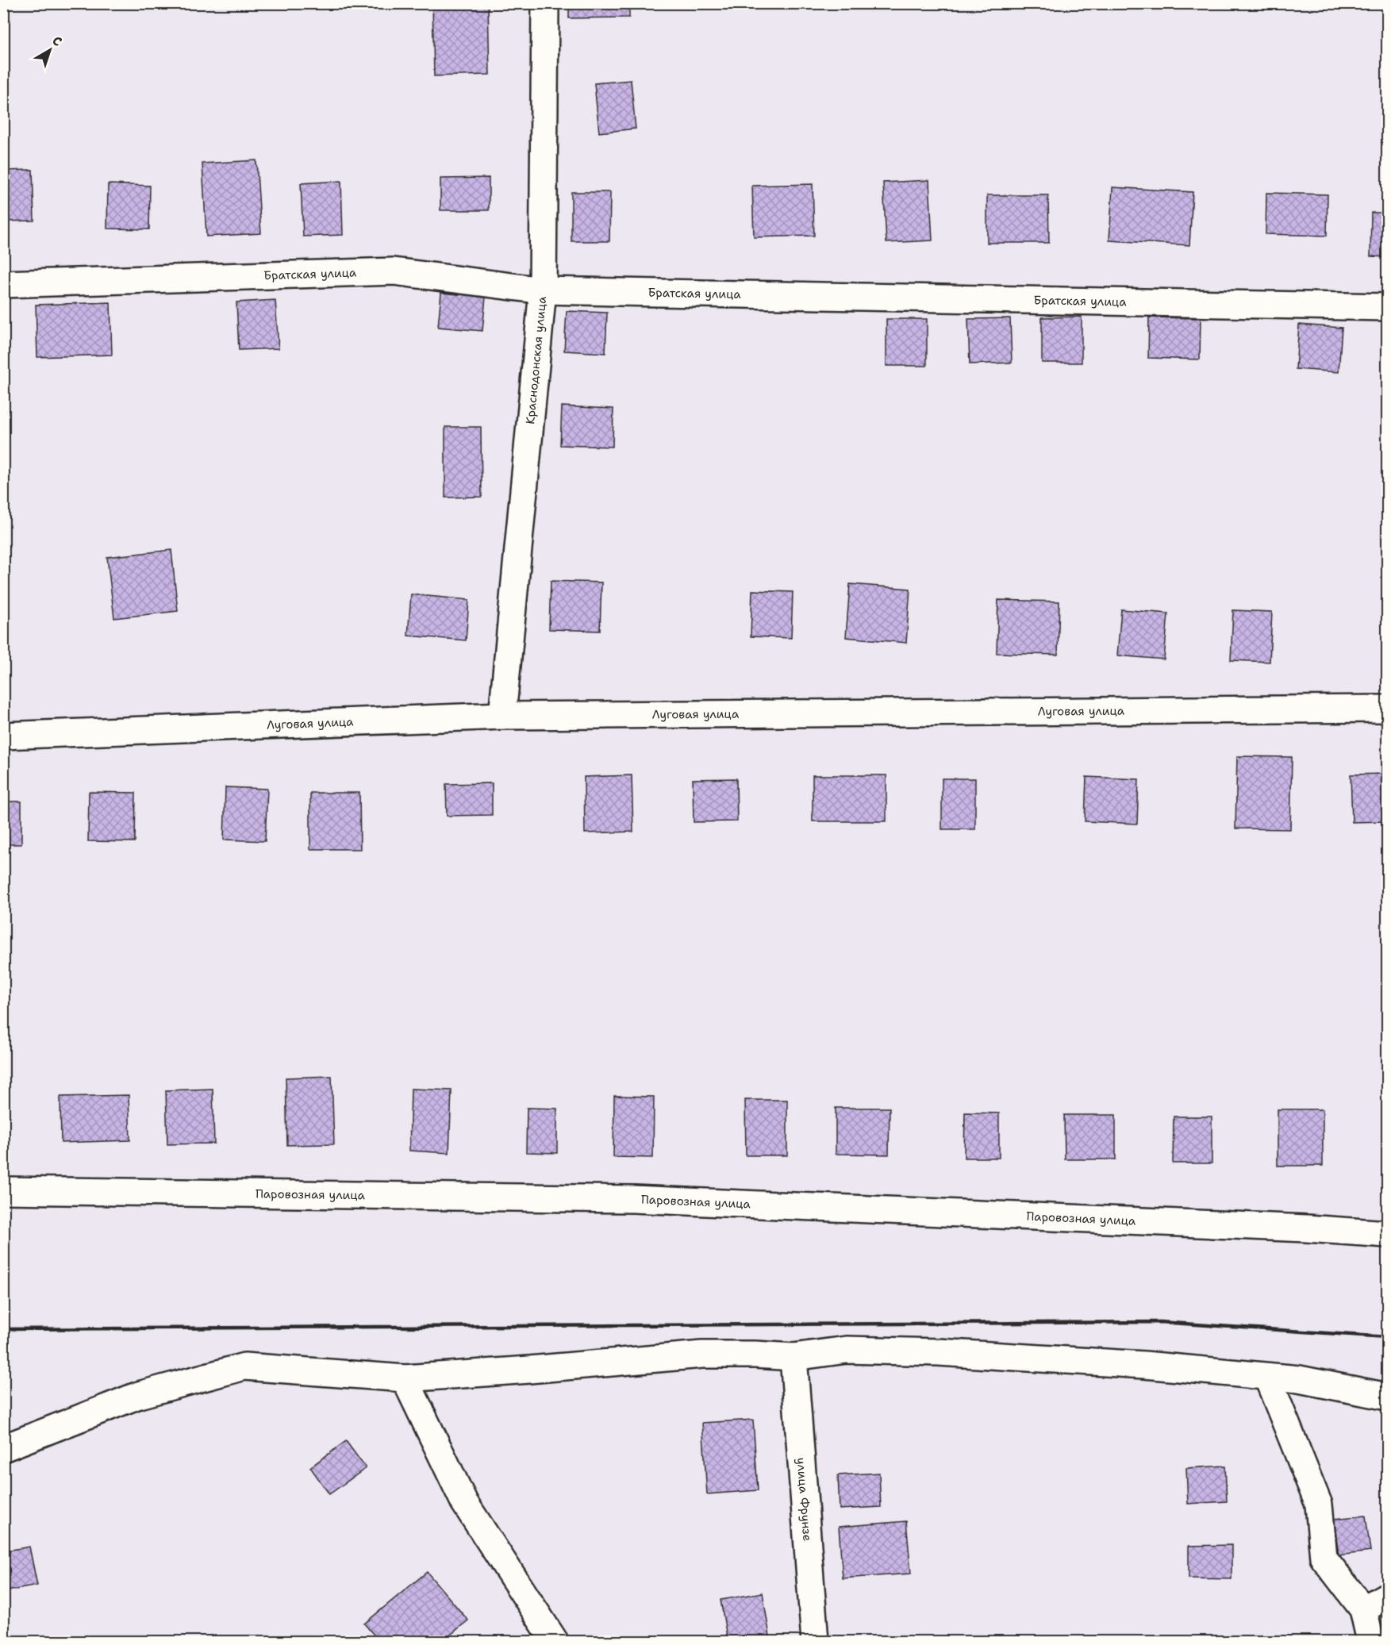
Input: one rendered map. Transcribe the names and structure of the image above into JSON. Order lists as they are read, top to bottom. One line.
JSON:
{"streets":{"street":["Братская улица","Краснодонская улица","Луговая улица","Паровозная улица","улица Фрунзе"]},"crossings":[["Братская улица","Краснодонская улица"],["Краснодонская улица","Луговая улица"]],"north":"top right"}
